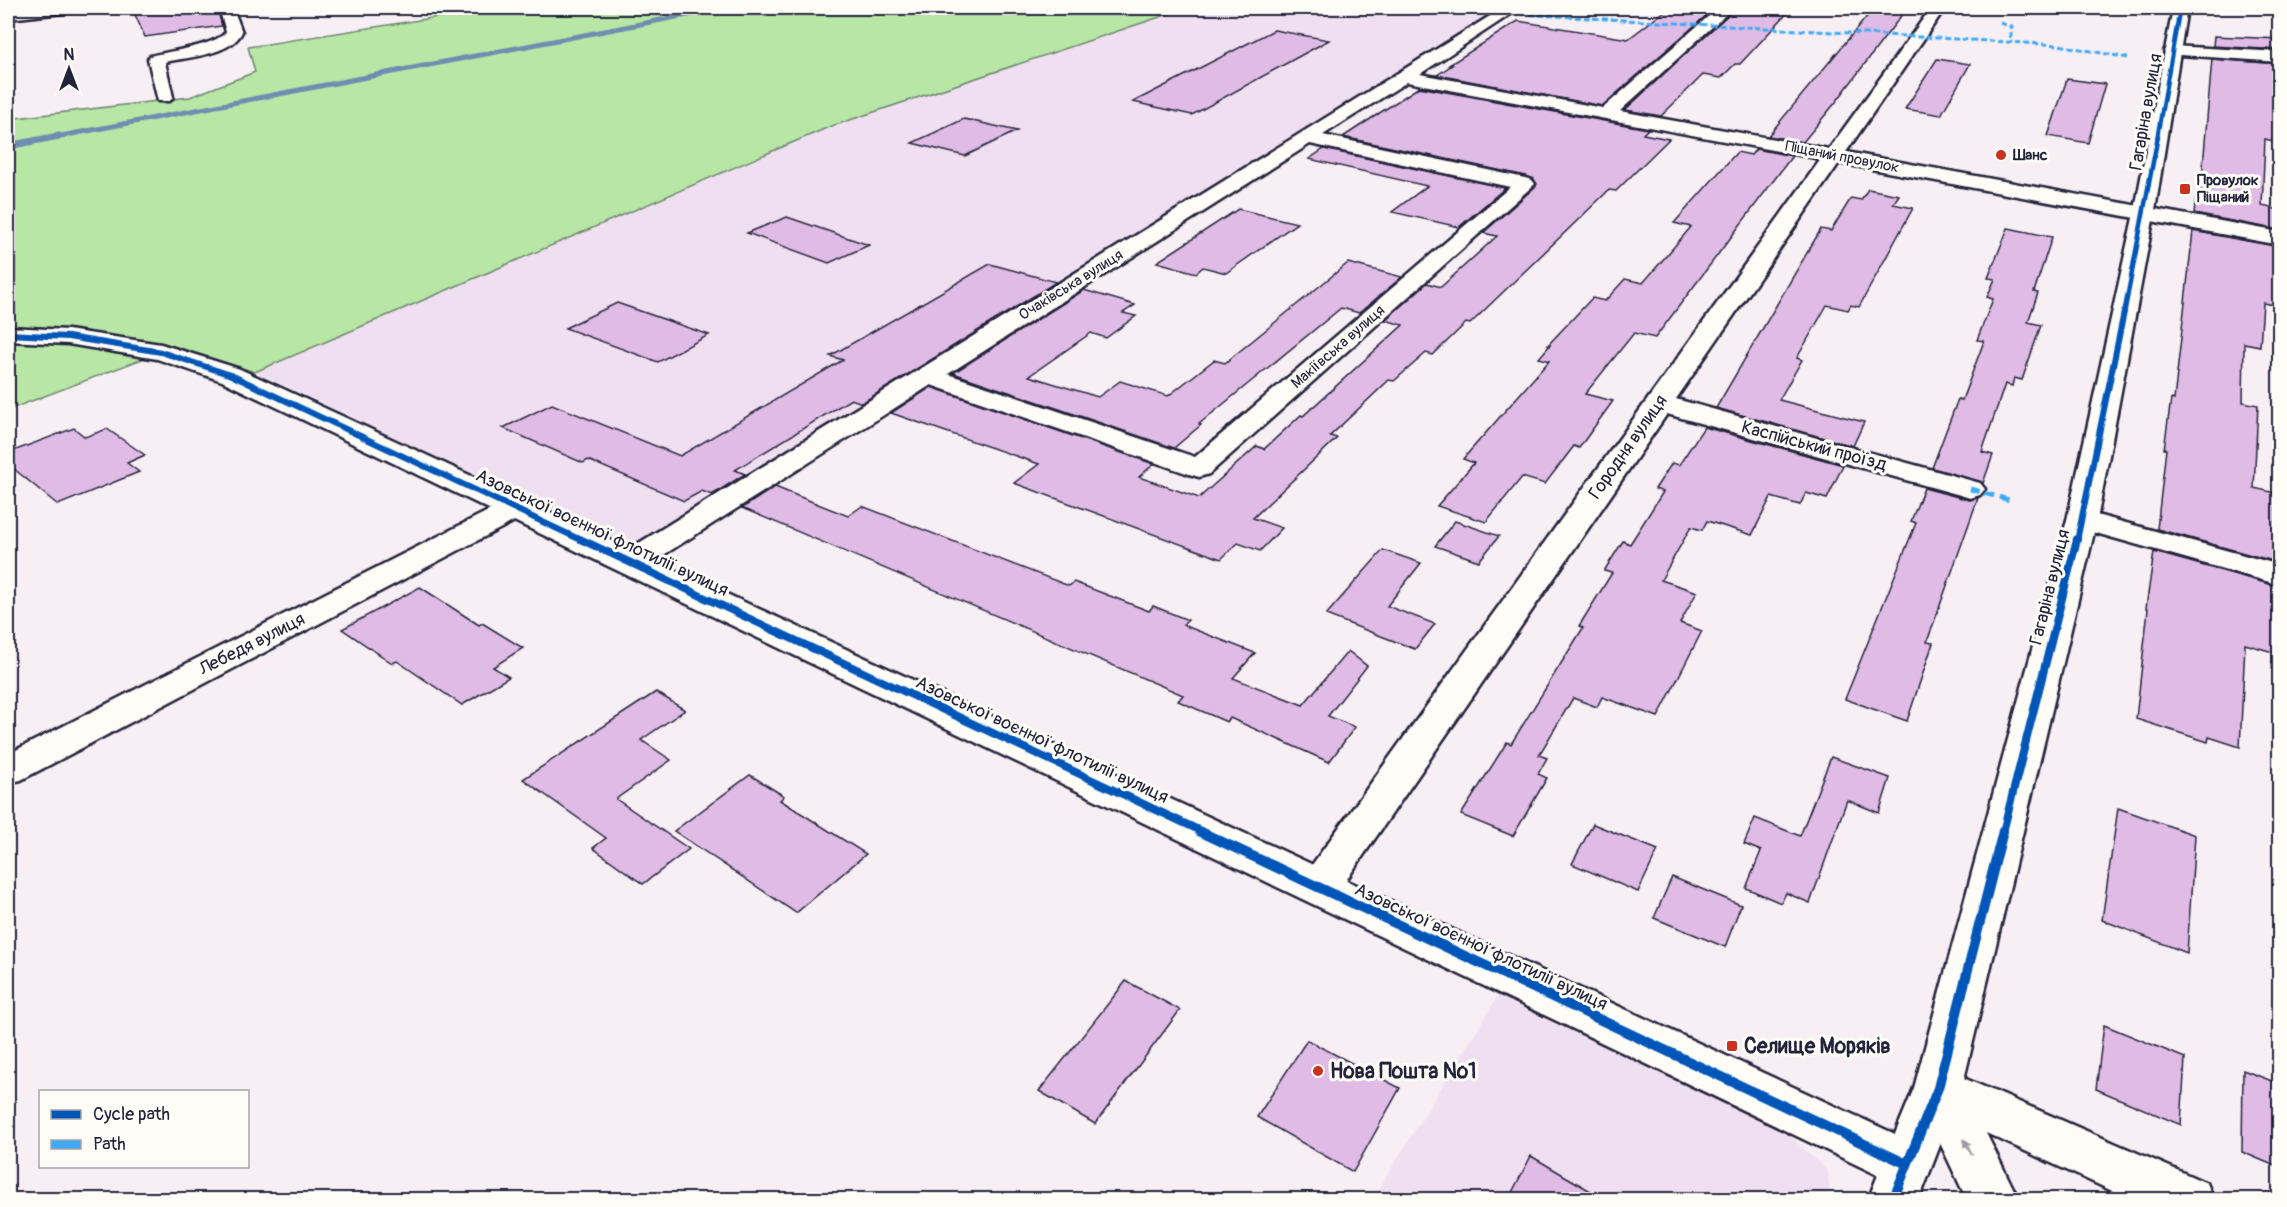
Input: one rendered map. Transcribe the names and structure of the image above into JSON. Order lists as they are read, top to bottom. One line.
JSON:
{"streets":{"street":["Гагаріна вулиця","Піщаний провулок","Очаківська вулиця","Макіївська вулиця","Каспійський проїзд","Городня вулиця","Азовської воєнної флотилії вулиця","Лебедя вулиця"]},"crossings":[["Гагаріна вулиця","Піщаний провулок"],["Гагаріна вулиця","Азовської воєнної флотилії вулиця"],["Піщаний провулок","Очаківська вулиця"],["Піщаний провулок","Городня вулиця"],["Очаківська вулиця","Макіївська вулиця"],["Очаківська вулиця","Азовської воєнної флотилії вулиця"],["Каспійський проїзд","Городня вулиця"],["Городня вулиця","Азовської воєнної флотилії вулиця"],["Азовської воєнної флотилії вулиця","Лебедя вулиця"]],"places":{"other":["Шанс","Нова Пошта №1"],"transit":["Провулок Піщаний","Селище Моряків"]},"legend":["Cycle path","Path"],"north":"top"}
